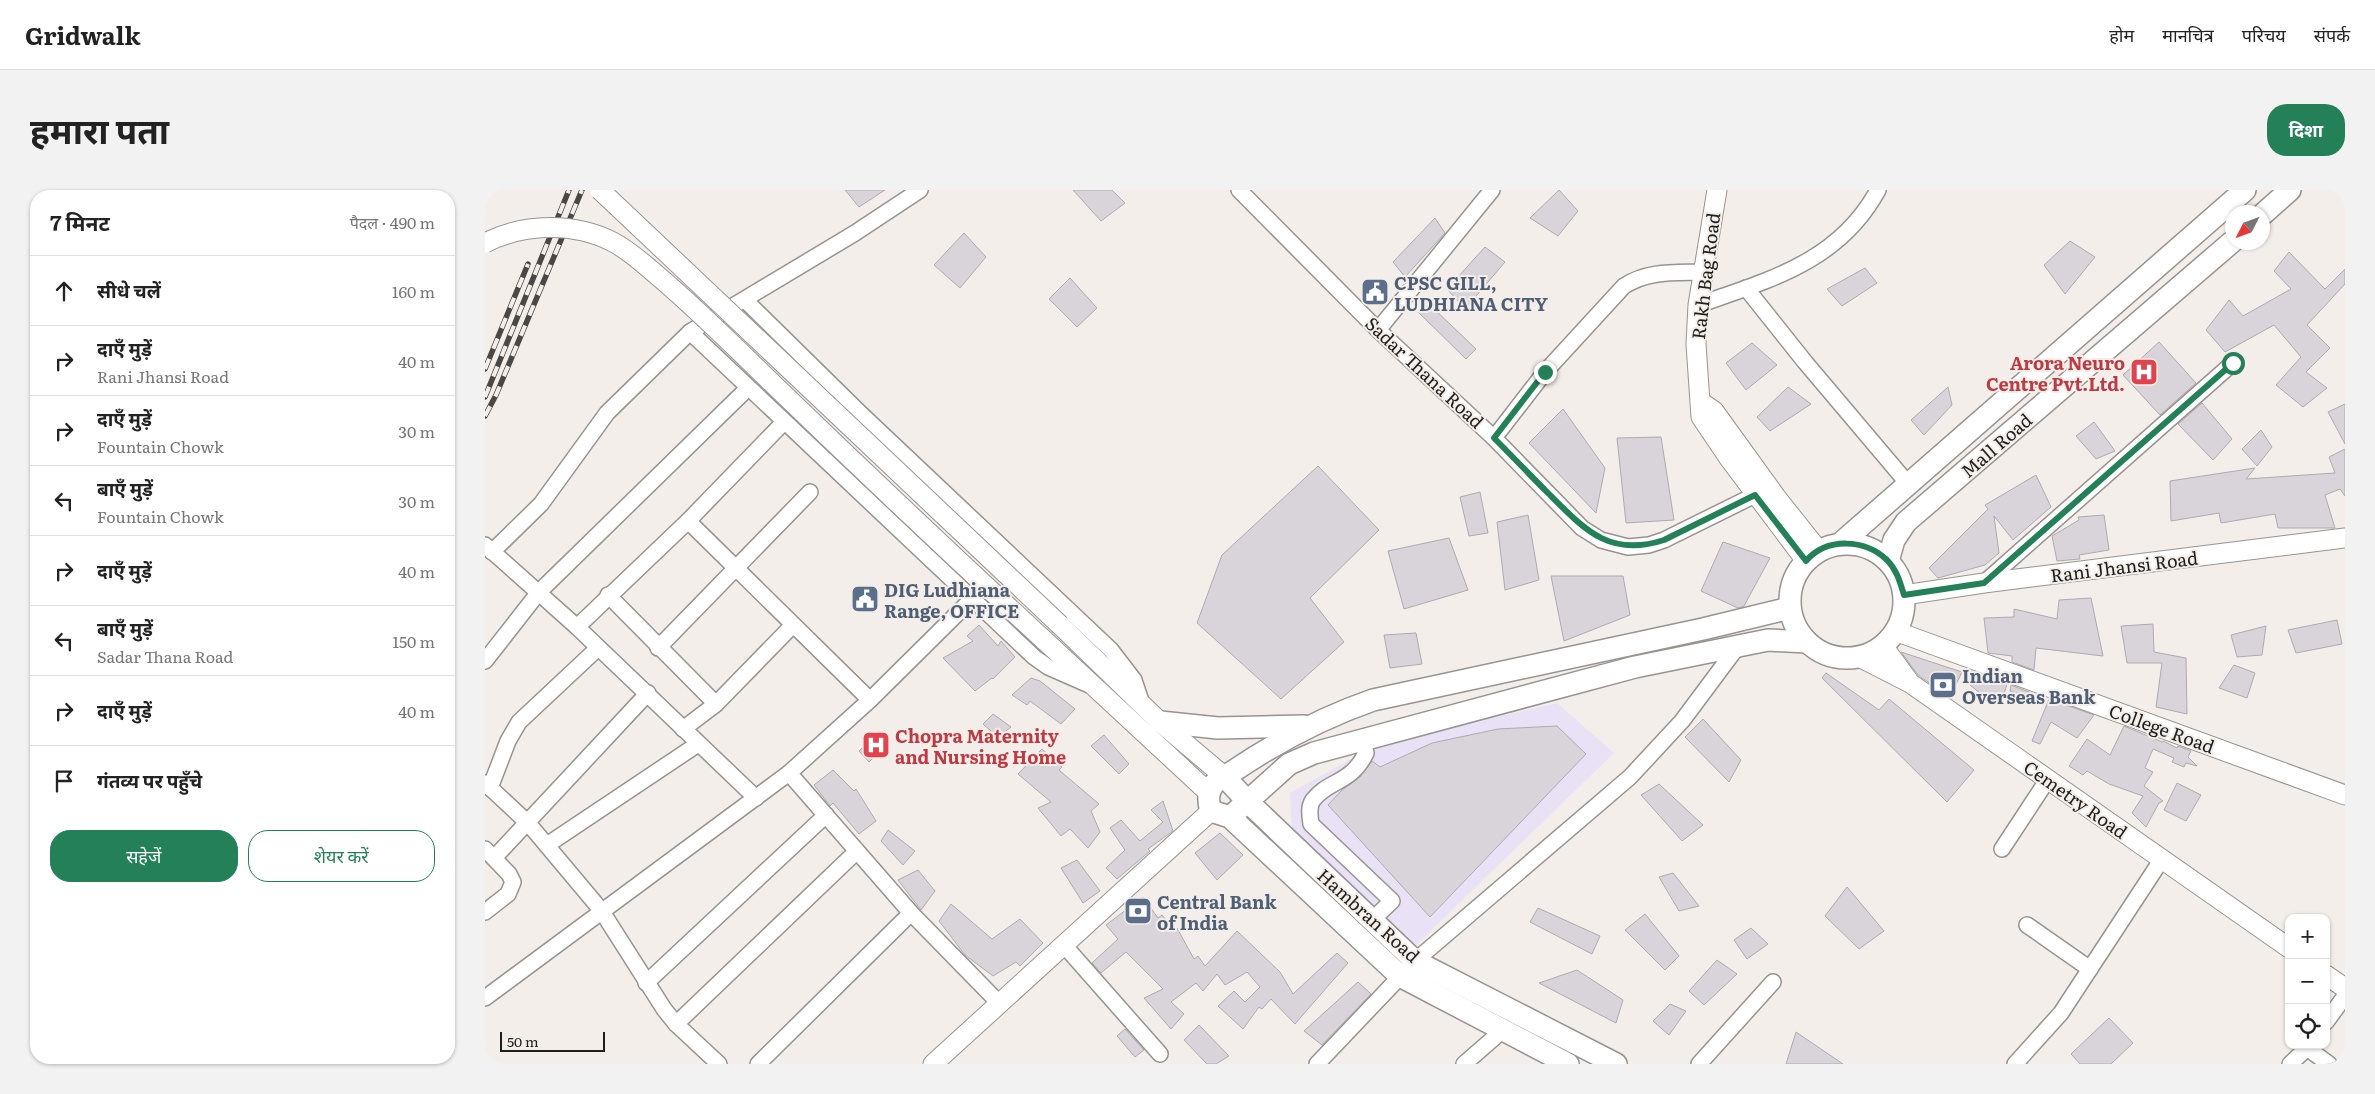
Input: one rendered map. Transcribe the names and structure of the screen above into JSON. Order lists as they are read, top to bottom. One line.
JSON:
{"streets":{"main road":["Mall Road","Hambran Road"],"street":["Rakh Bag Road","Sadar Thana Road","Rani Jhansi Road","College Road","Cemetry Road"]},"crossings":[["Rakh Bag Road","Sadar Thana Road"],["Rakh Bag Road","Mall Road"],["Rakh Bag Road","Rani Jhansi Road"],["Rakh Bag Road","College Road"],["Rakh Bag Road","Cemetry Road"],["Mall Road","Rani Jhansi Road"],["Mall Road","College Road"],["Mall Road","Cemetry Road"],["Rani Jhansi Road","College Road"],["Rani Jhansi Road","Cemetry Road"],["College Road","Cemetry Road"]],"places":{"public building":["CPSC GILL, LUDHIANA CITY","DIG Ludhiana Range, OFFICE"],"hospital":["Arora Neuro Centre Pvt.Ltd.","Chopra Maternity and Nursing Home"],"bank":["Indian Overseas Bank","Central Bank of India"]},"scale_bar":"50 m","north":"bottom left","page":{"header":"Gridwalk","nav":["होम","मानचित्र","परिचय","संपर्क"],"title":"हमारा पता","buttons":["दिशा",["सहेजें","शेयर करें"]],"heading":["7 मिनट","पैदल · 490 m"],"list":[["सीधे चलें","160 m"],["दाएँ मुड़ें","Rani Jhansi Road","40 m"],["दाएँ मुड़ें","Fountain Chowk","30 m"],["बाएँ मुड़ें","Fountain Chowk","30 m"],["दाएँ मुड़ें","40 m"],["बाएँ मुड़ें","Sadar Thana Road","150 m"],["दाएँ मुड़ें","40 m"],"गंतव्य पर पहुँचे"],"map_buttons":["+","−"],"scale":"50 m"}}
